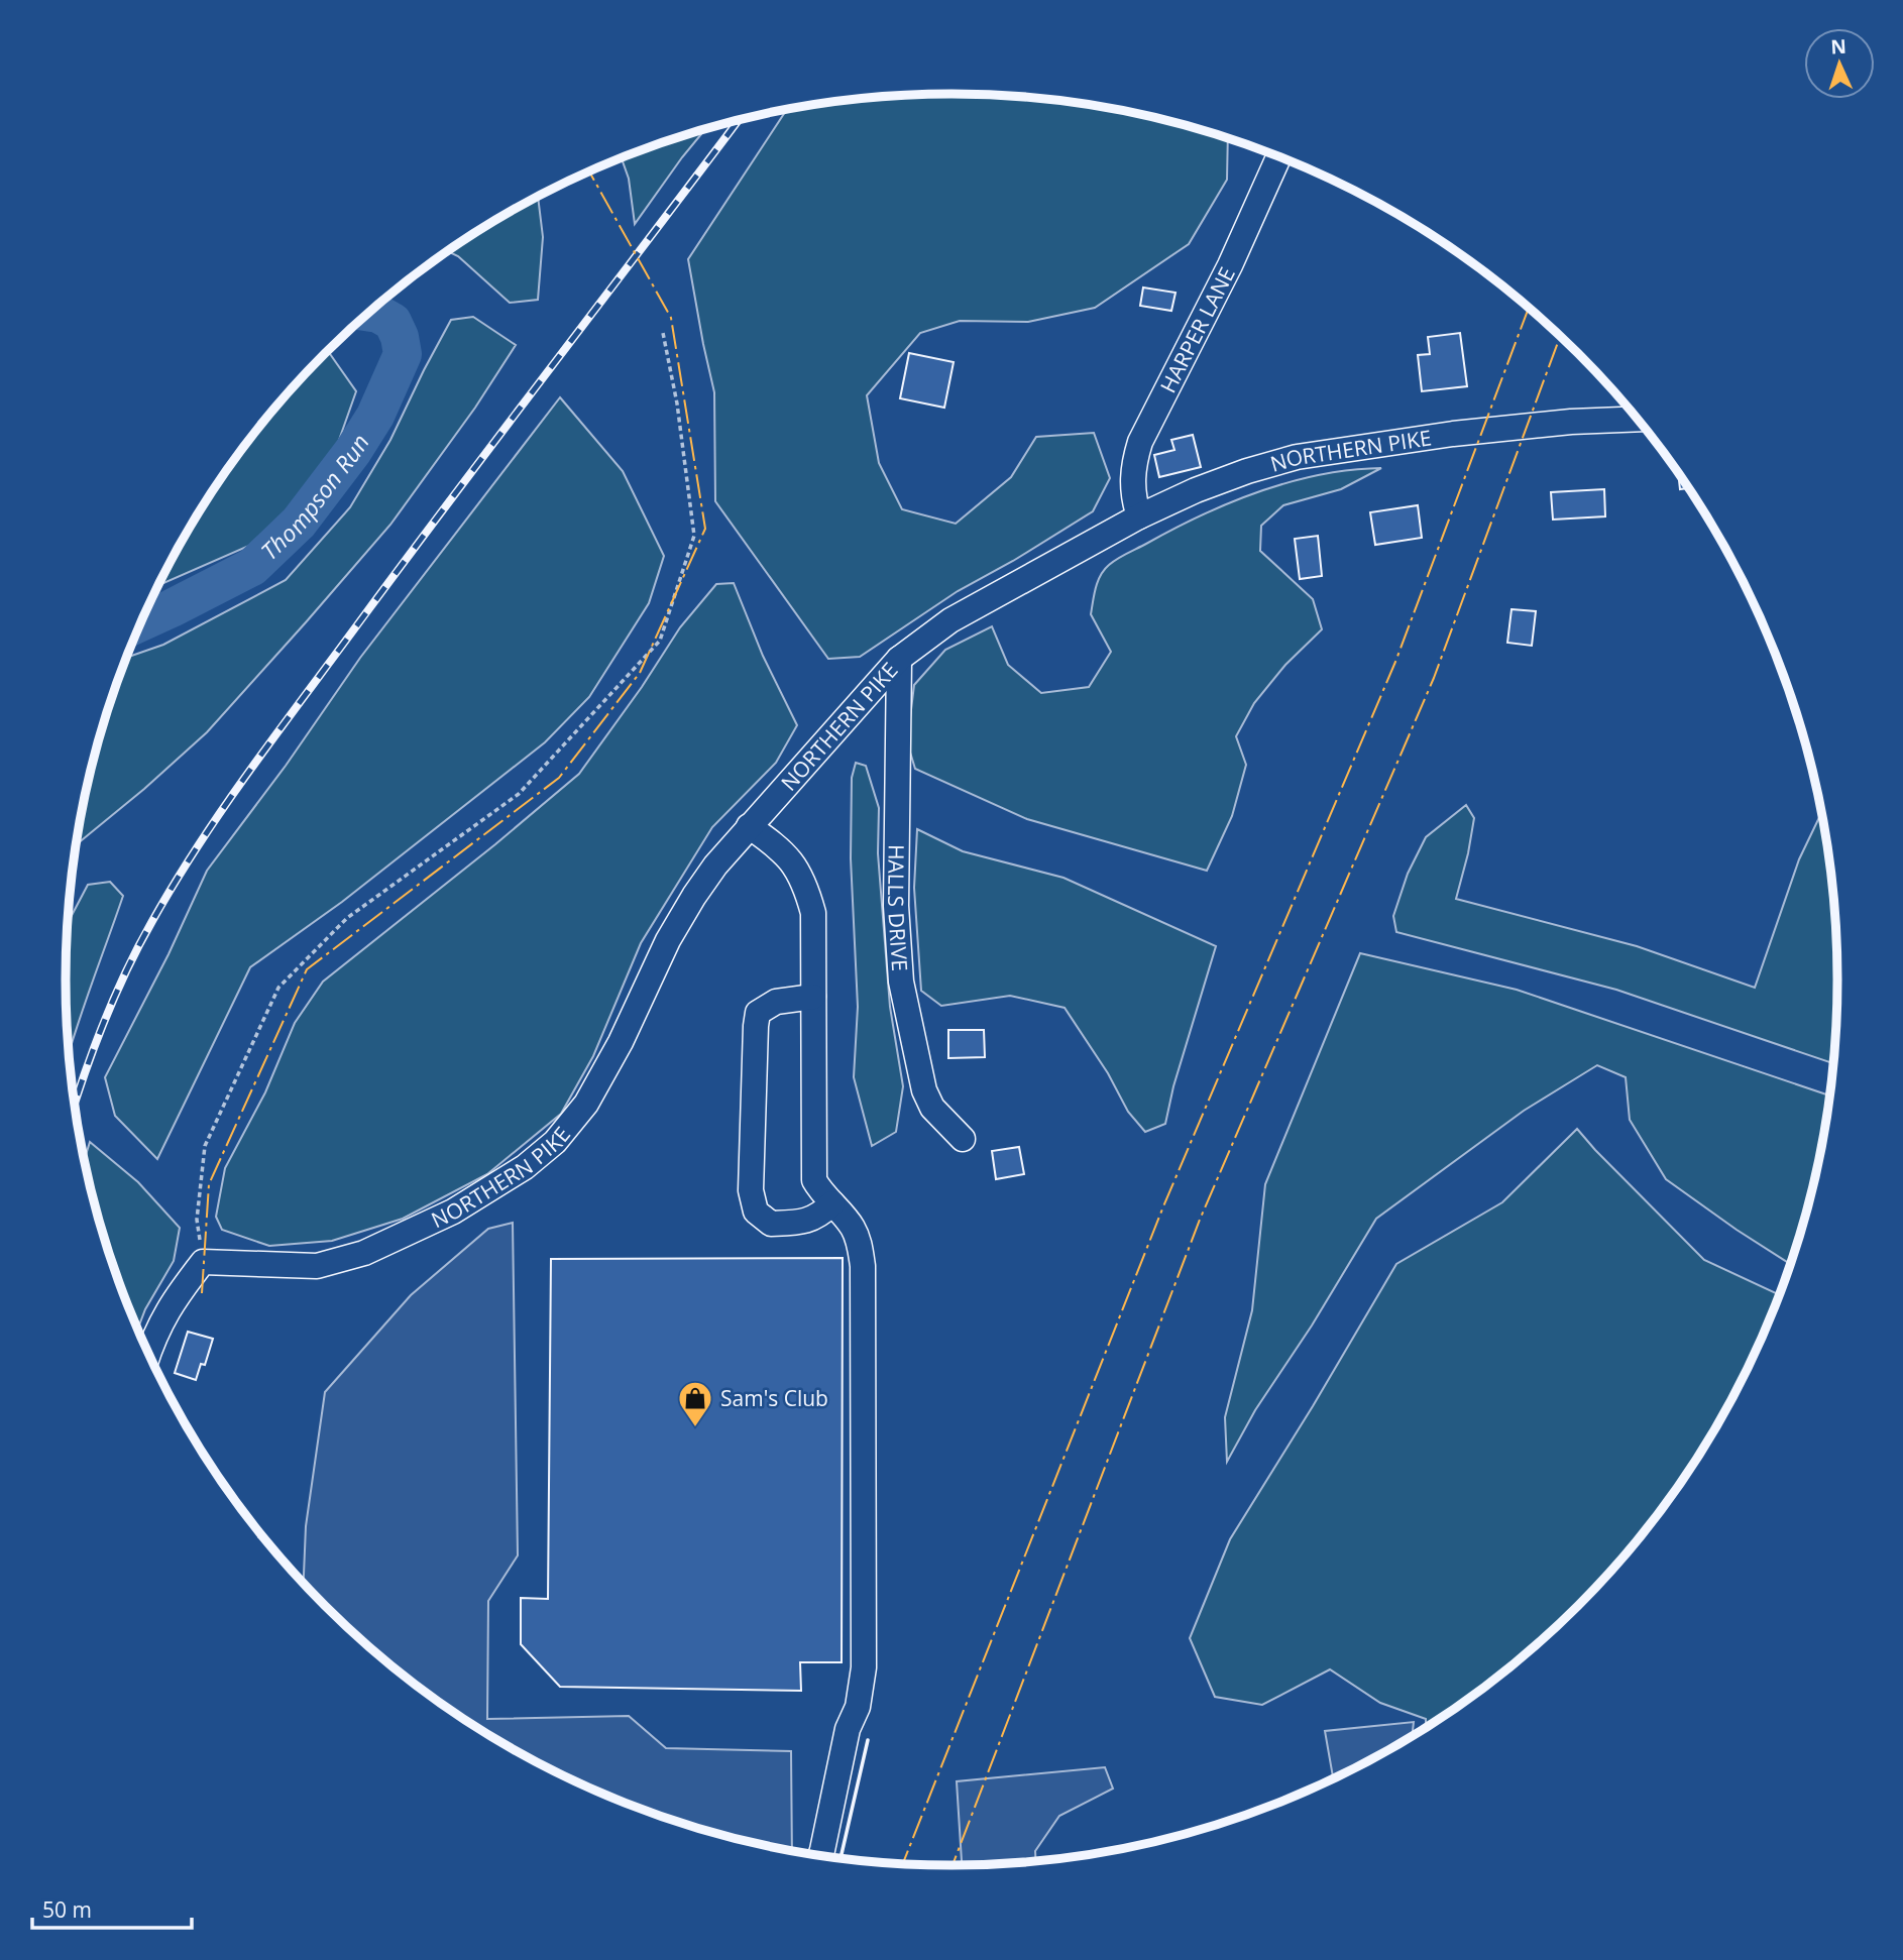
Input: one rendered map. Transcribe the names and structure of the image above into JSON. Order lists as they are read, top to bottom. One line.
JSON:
{"streets":{"street":["HARPER LANE","NORTHERN PIKE","HALLS DRIVE"]},"crossings":[["HARPER LANE","NORTHERN PIKE"],["NORTHERN PIKE","HALLS DRIVE"]],"water":["Thompson Run"],"places":{"shop":["Sam's Club"]},"scale_bar":"50 m","north":"top"}
